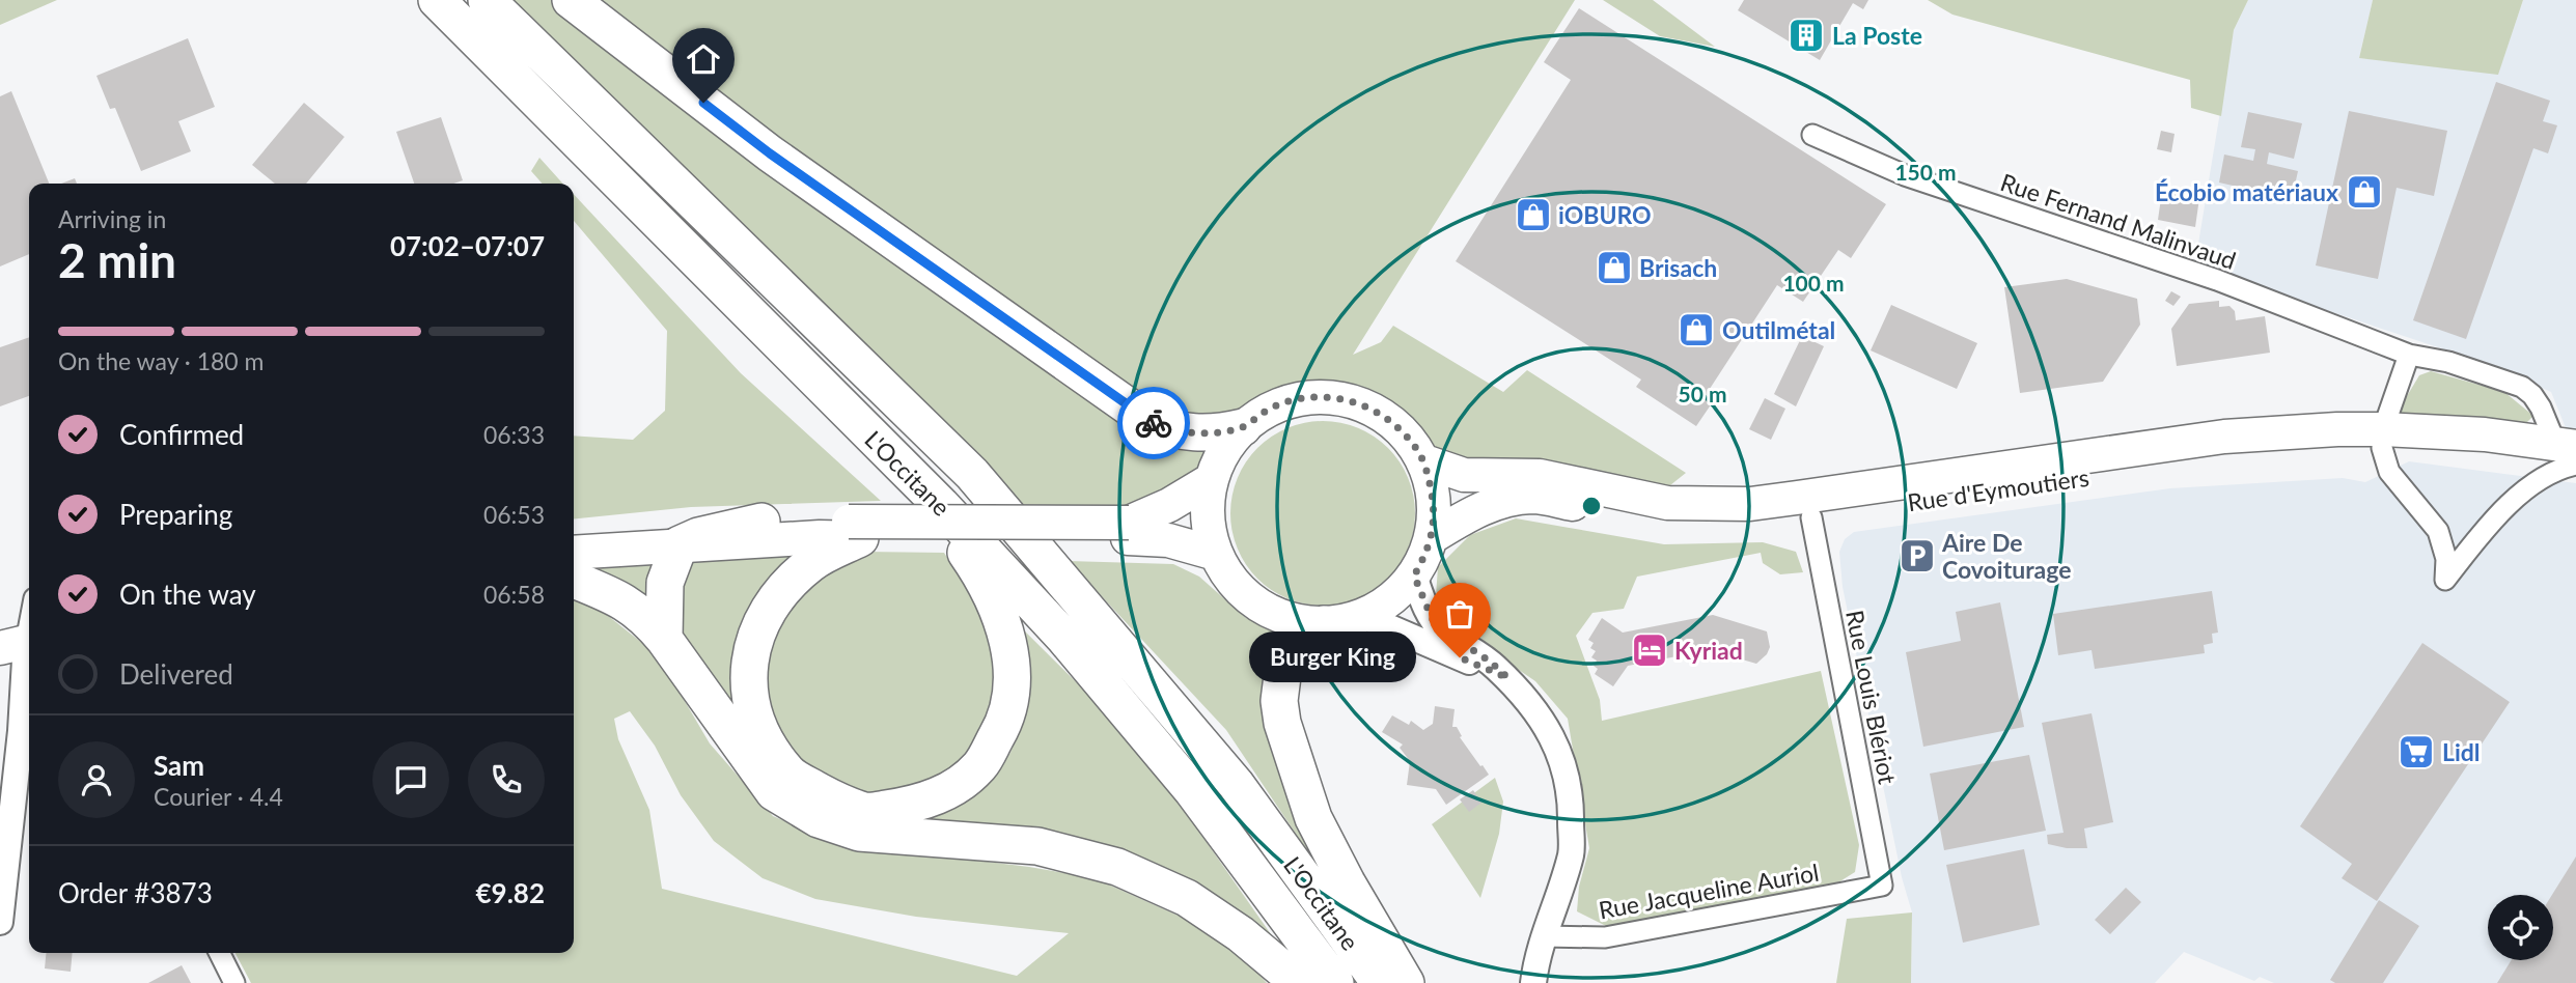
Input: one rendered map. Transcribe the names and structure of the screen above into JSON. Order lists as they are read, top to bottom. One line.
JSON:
{"streets":{"highway":["L'Occitane"],"main road":["Rue d'Eymoutiers"],"street":["Rue Fernand Malinvaud","Rue Louis Blériot","Rue Jacqueline Auriol"]},"crossings":[["Rue Fernand Malinvaud","Rue d'Eymoutiers"],["Rue d'Eymoutiers","Rue Louis Blériot"],["Rue Louis Blériot","Rue Jacqueline Auriol"]],"places":{"building":["La Poste"],"shop":["Écobio matériaux","iOBURO","Brisach","Outilmétal"],"parking":["Aire De Covoiturage"],"hotel":["Kyriad"],"other":["Burger King"],"supermarket":["Lidl"]},"page":{"heading":["2 min","Arriving in","07:02–07:07"],"panel":["Sam","Courier · 4.4","Order #3873","€9.82"],"bar":"On the way · 180 m","list":[["Confirmed","06:33"],["Preparing","06:53"],["On the way","06:58"],"Delivered"],"bubble":"Burger King"},"rings":["150 m","100 m","50 m"]}
